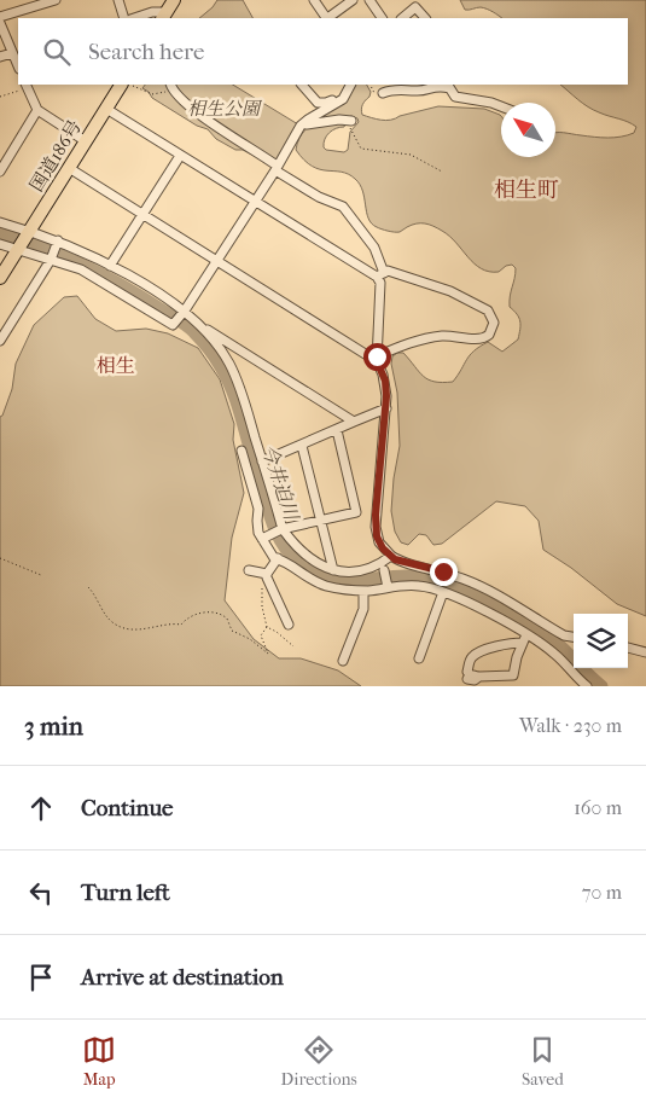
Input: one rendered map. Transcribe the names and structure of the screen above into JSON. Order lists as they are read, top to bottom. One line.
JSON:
{"streets":{"highway":["国道186号"]},"districts":["相生町","相生"],"water":["今井迫川"],"parks":["相生公園"],"north":"top left","page":{"search":"Search here","heading":["3 min","Walk · 230 m"],"list":[["Continue","160 m"],["Turn left","70 m"],"Arrive at destination"],"nav":["Map","Directions","Saved"]}}
